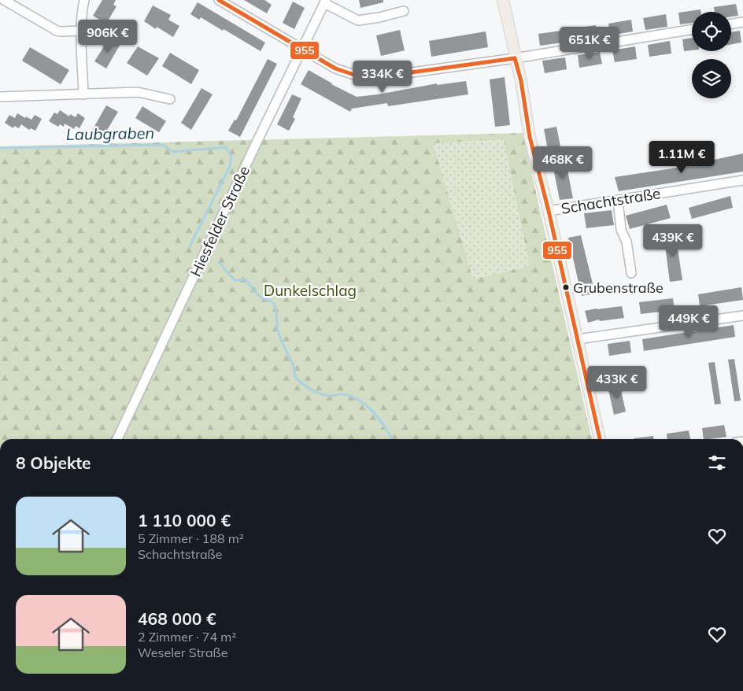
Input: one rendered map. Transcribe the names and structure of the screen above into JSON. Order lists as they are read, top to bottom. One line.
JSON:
{"streets":{"street":["Schachtstraße","Hiesfelder Straße"]},"water":["Laubgraben"],"parks":["Dunkelschlag"],"places":["Grubenstraße"],"lines":["transit line 955"],"page":{"price":["906K €","651K €","334K €","1.11M €","468K €","439K €","449K €","433K €"],"heading":"8 Objekte","list":[{"name":"1 110 000 €","note":"5 Zimmer · 188 m² · Schachtstraße"},{"name":"468 000 €","note":"2 Zimmer · 74 m² · Weseler Straße"}]}}
